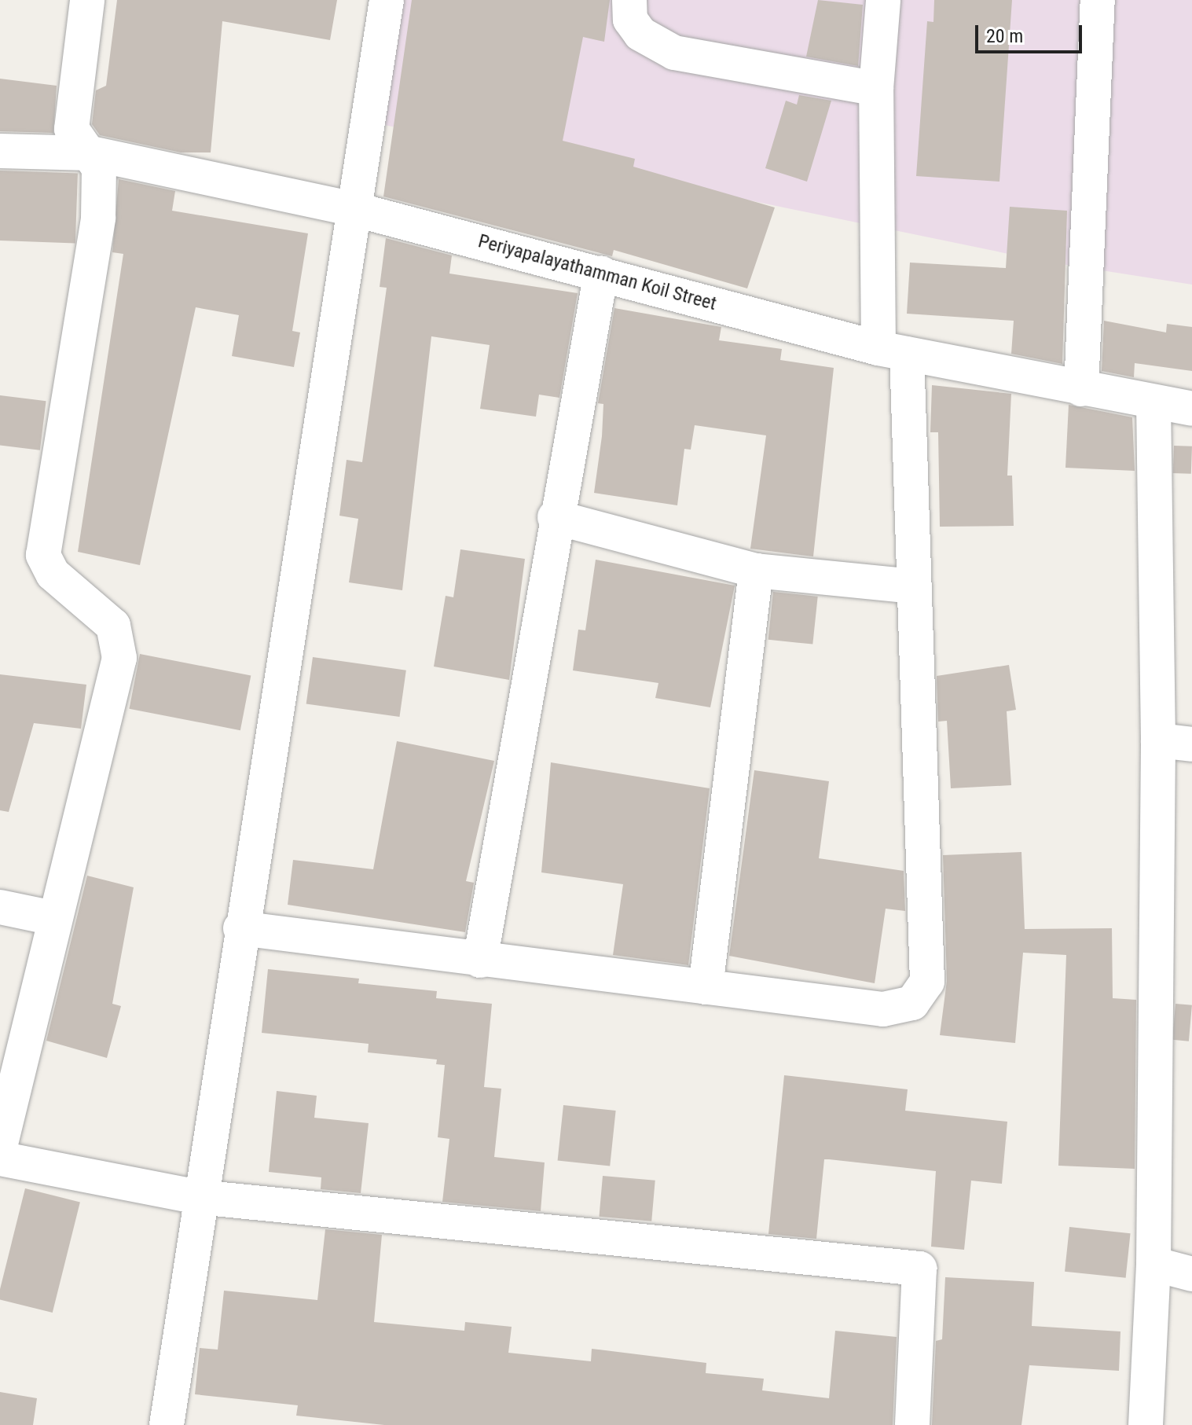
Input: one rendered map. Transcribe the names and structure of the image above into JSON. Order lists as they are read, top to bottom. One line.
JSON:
{"streets":{"street":["Periyapalayathamman Koil Street"]},"scale_bar":"20 m"}
